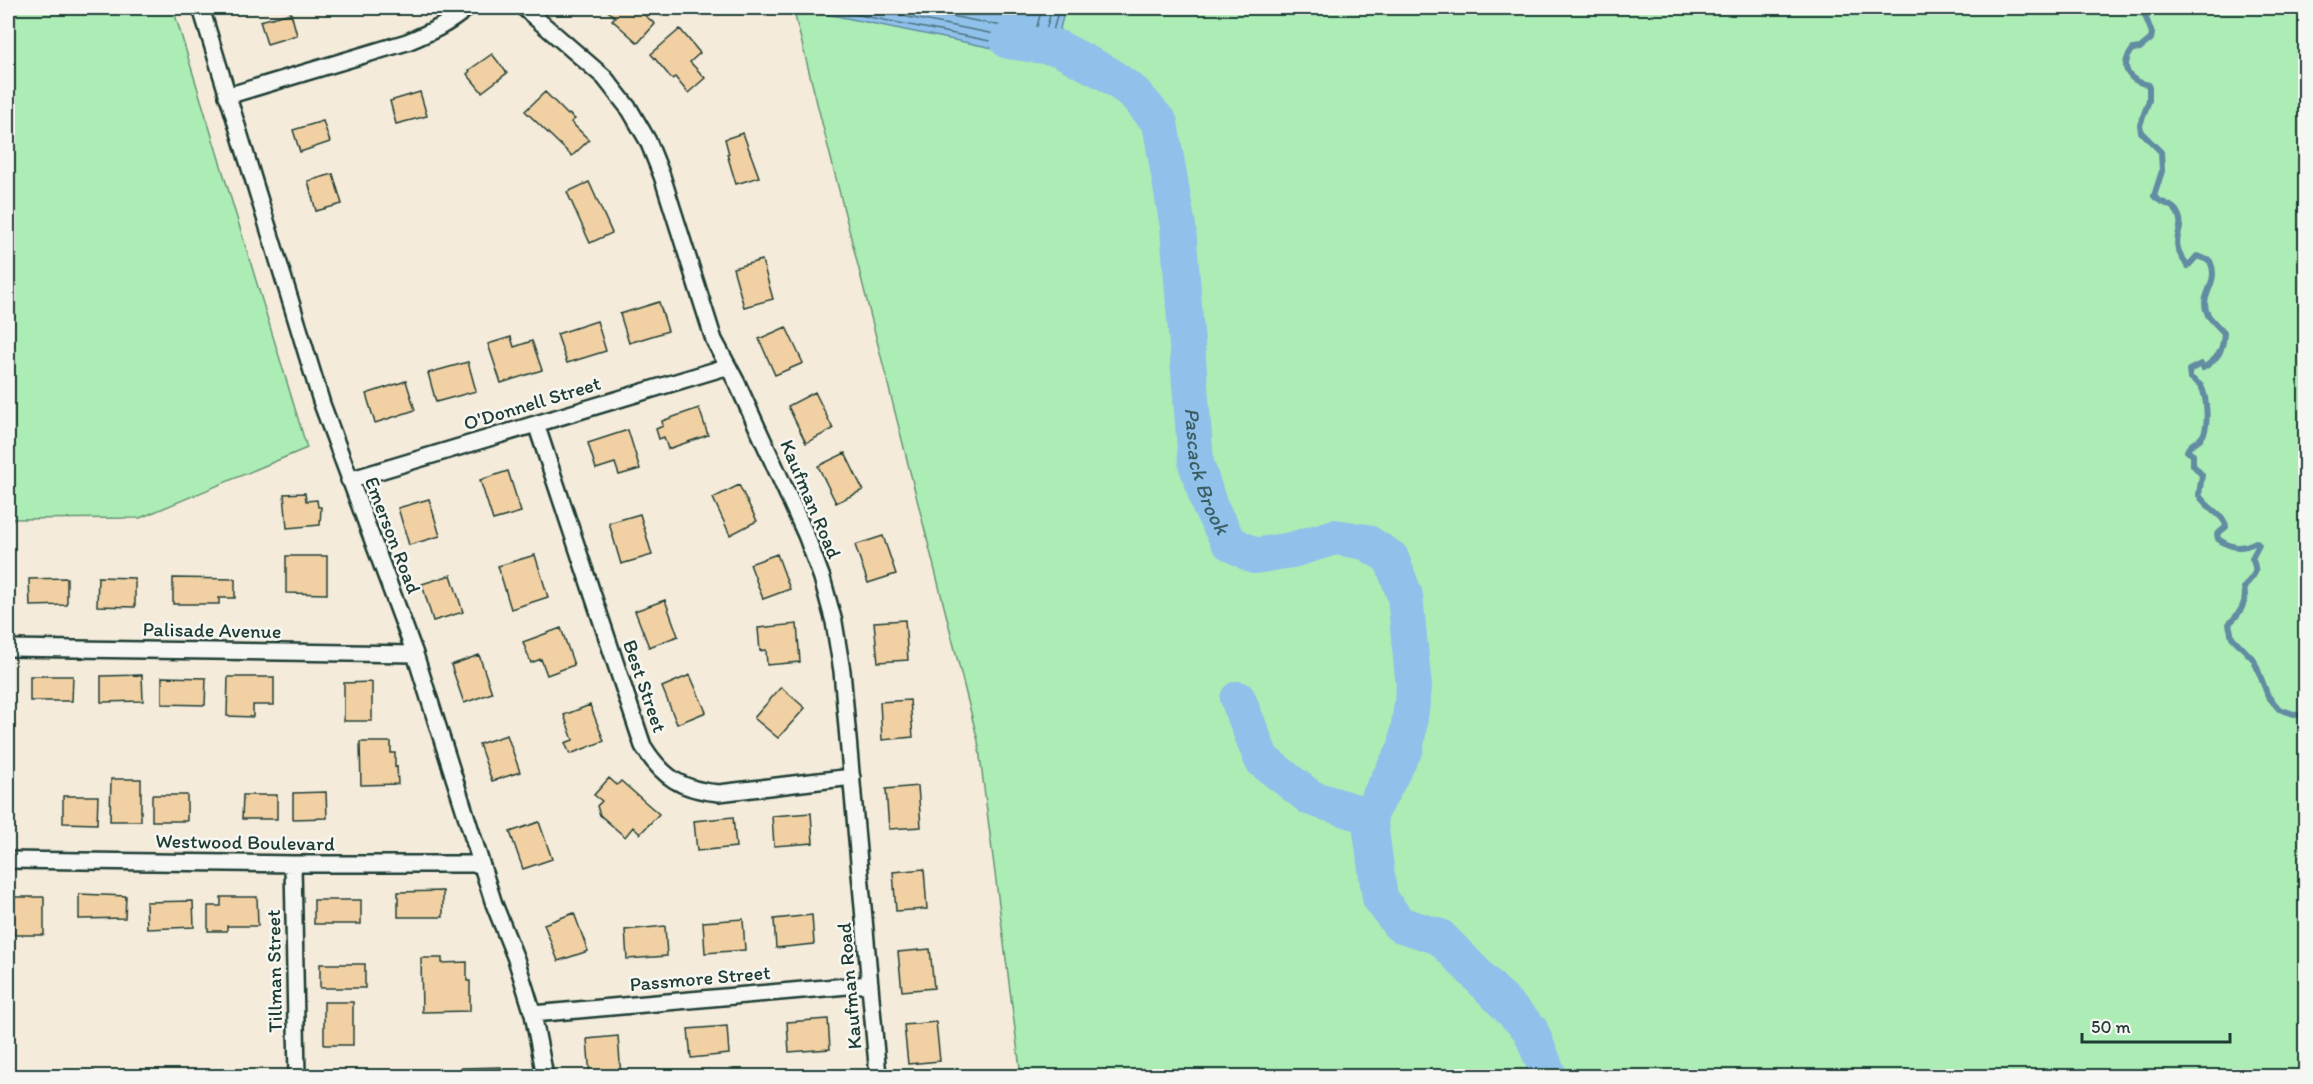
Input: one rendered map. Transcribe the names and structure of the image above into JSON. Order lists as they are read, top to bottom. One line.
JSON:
{"streets":{"street":["O'Donnell Street","Kaufman Road","Emerson Road","Palisade Avenue","Best Street","Westwood Boulevard","Tillman Street","Passmore Street"]},"crossings":[["O'Donnell Street","Kaufman Road"],["O'Donnell Street","Emerson Road"],["O'Donnell Street","Best Street"],["Kaufman Road","Best Street"],["Kaufman Road","Passmore Street"],["Emerson Road","Palisade Avenue"],["Emerson Road","Westwood Boulevard"],["Emerson Road","Passmore Street"],["Westwood Boulevard","Tillman Street"]],"water":["Pascack Brook"],"scale_bar":"50 m"}
